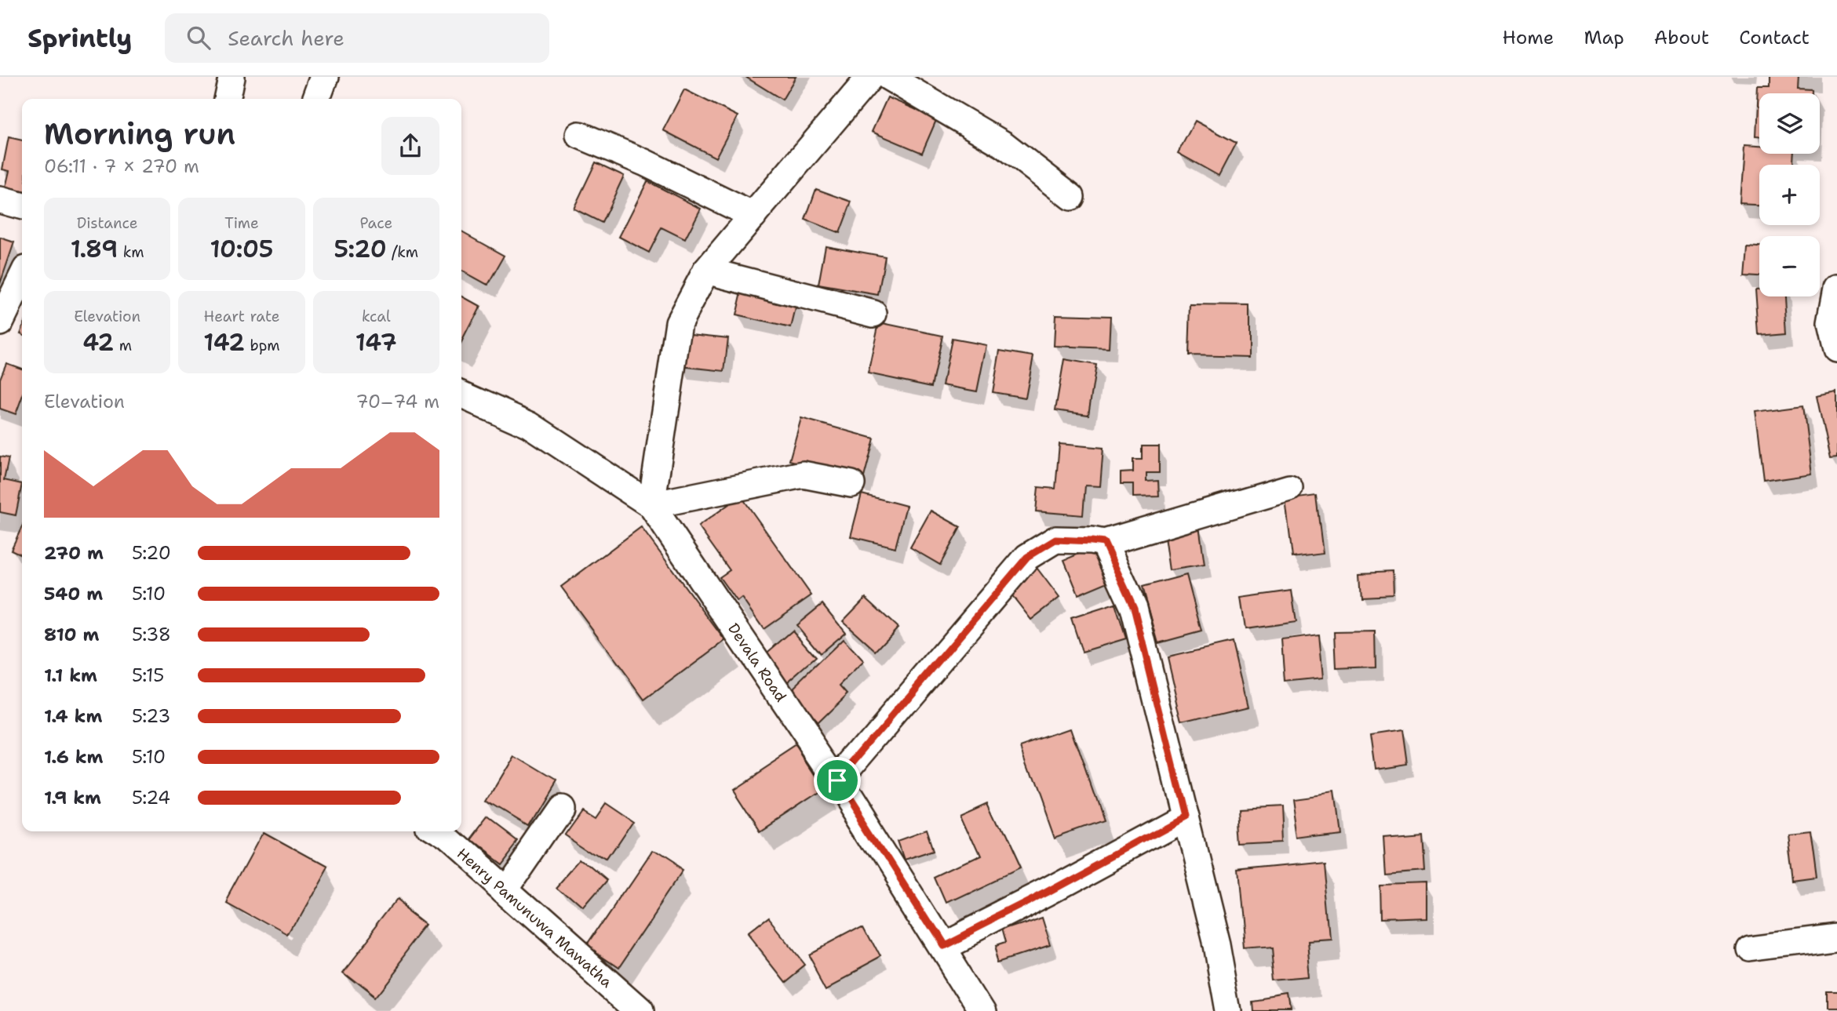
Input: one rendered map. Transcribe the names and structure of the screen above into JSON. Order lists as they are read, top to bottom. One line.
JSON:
{"streets":{"street":["Devala Road","Henry Pamunuwa Mawatha"]},"page":{"header":"Sprintly","search":"Search here","nav":["Home","Map","About","Contact"],"map_buttons":["+","−"],"heading":["Morning run","06:11 · 7 × 270 m"],"stats":[["Distance","1.89 km"],["Time","10:05"],["Pace","5:20 /km"],["Elevation","42 m"],["Heart rate","142 bpm"],["kcal","147"]],"chart":["Elevation","70–74 m"],"list":[{"name":"270 m","note":"5:20"},{"name":"540 m","note":"5:10"},{"name":"810 m","note":"5:38"},{"name":"1.1 km","note":"5:15"},{"name":"1.4 km","note":"5:23"},{"name":"1.6 km","note":"5:10"},{"name":"1.9 km","note":"5:24"}]}}
